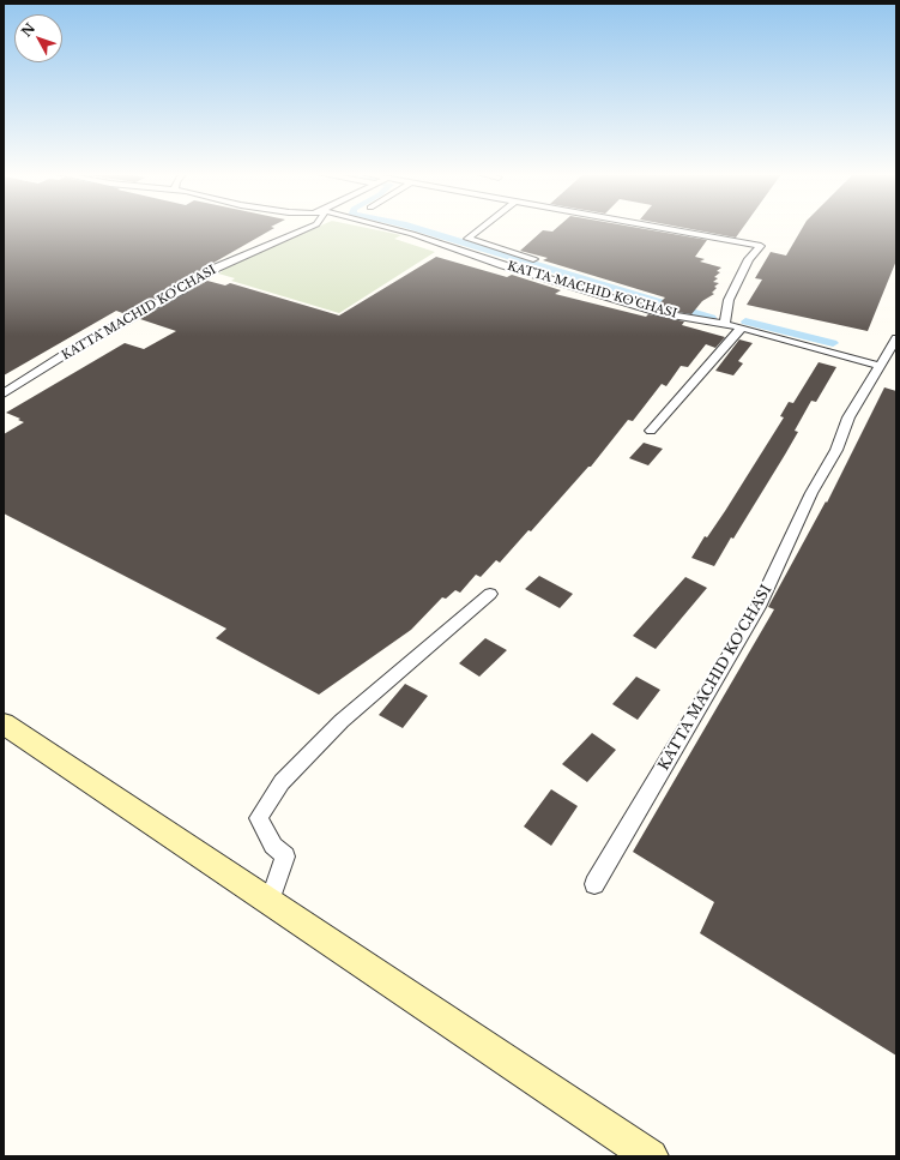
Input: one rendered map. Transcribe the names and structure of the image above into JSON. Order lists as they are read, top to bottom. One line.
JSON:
{"streets":{"street":["KATTA MACHID KO'CHASI"]},"north":"top left"}
